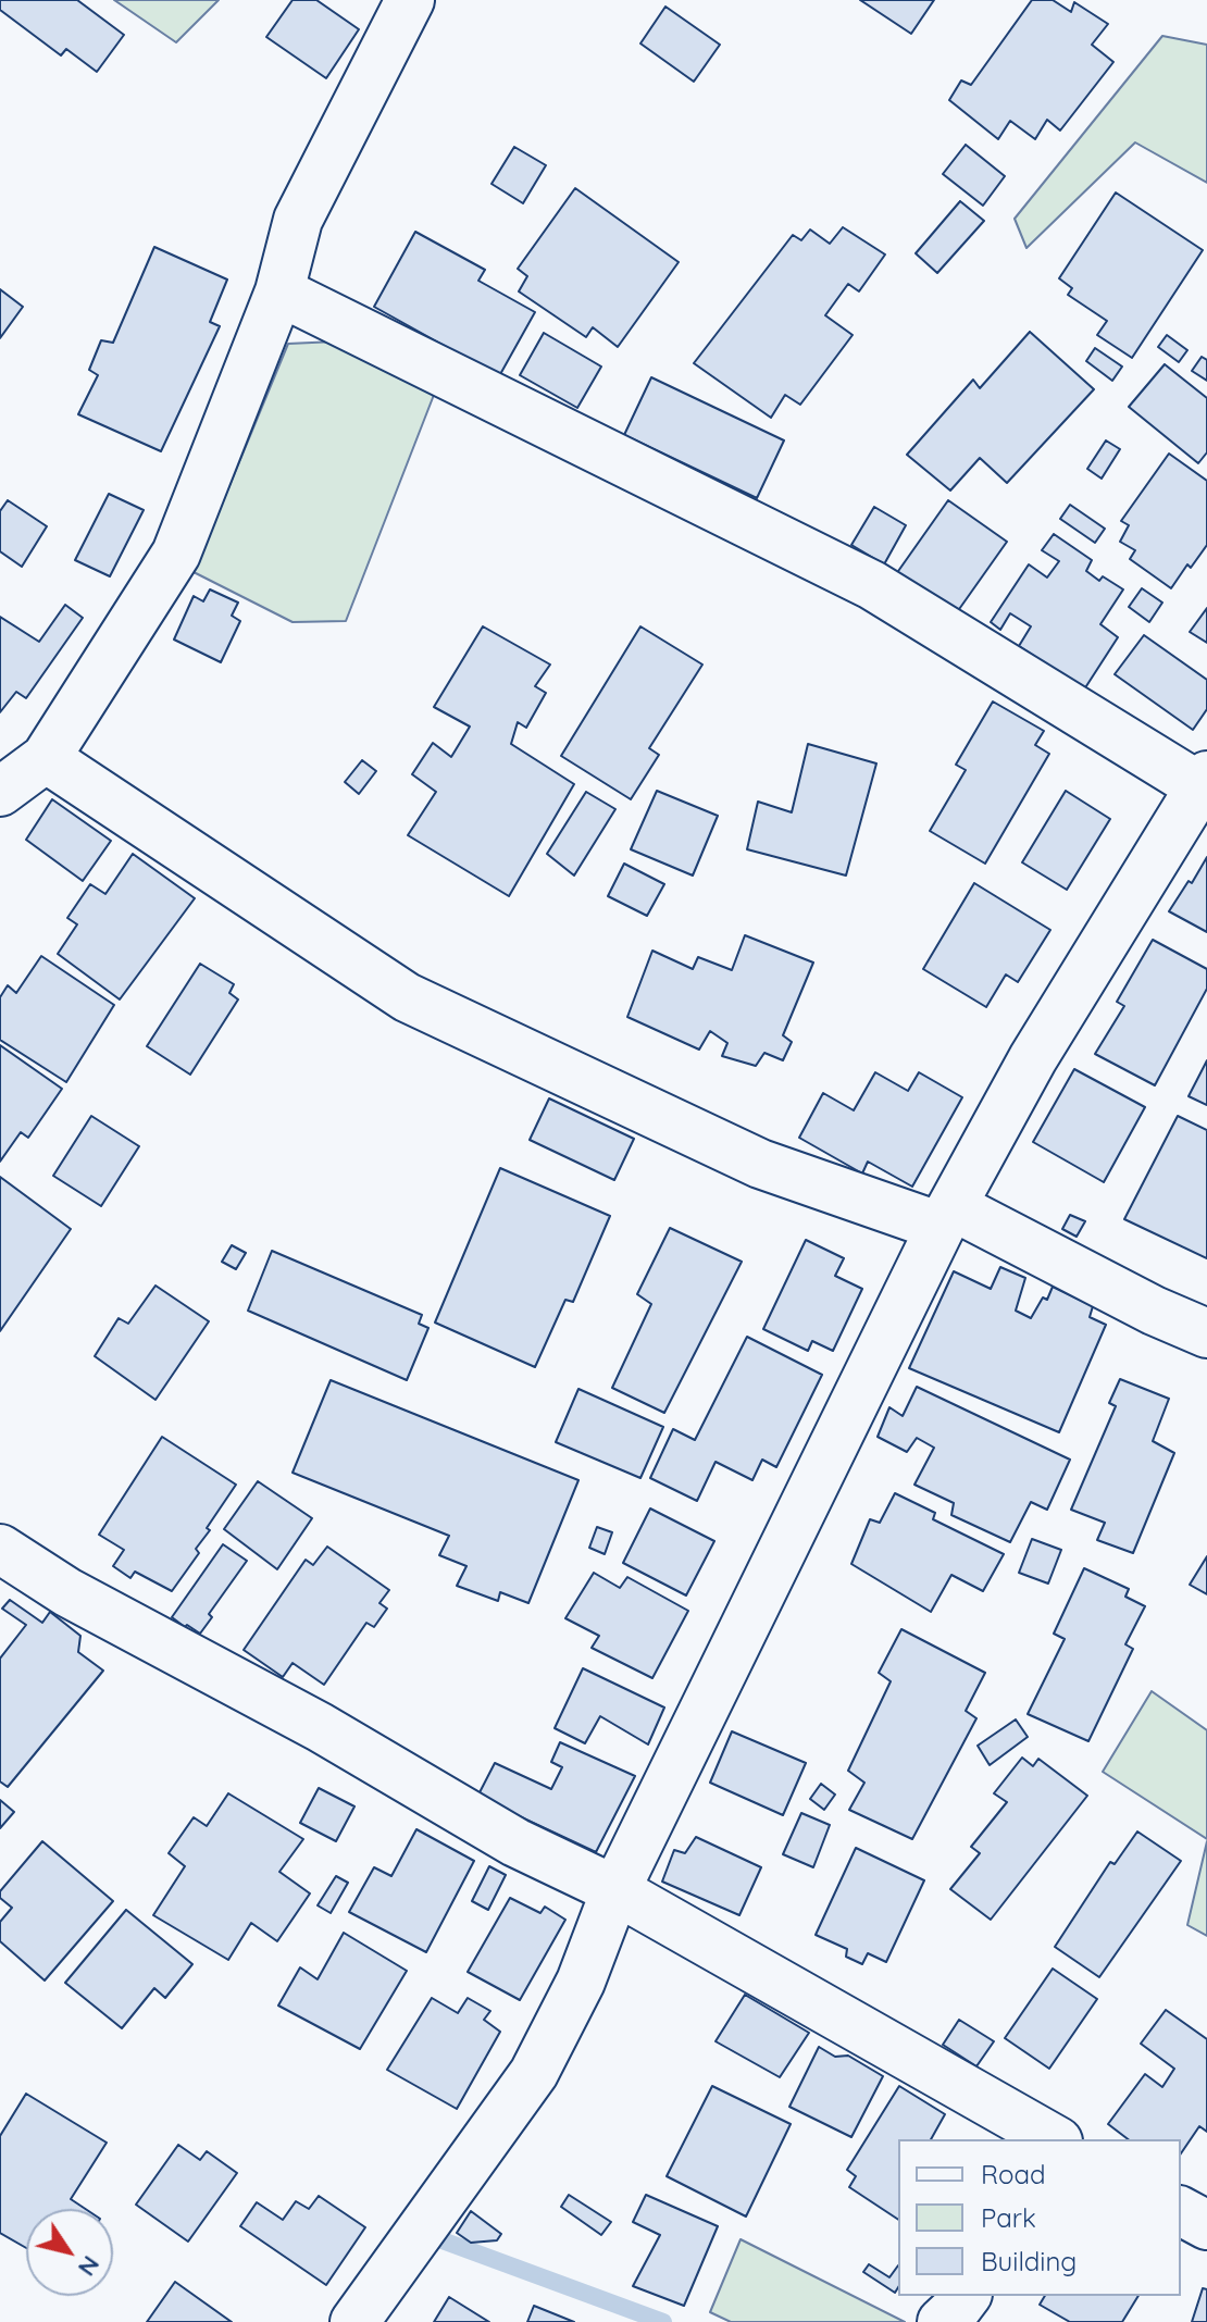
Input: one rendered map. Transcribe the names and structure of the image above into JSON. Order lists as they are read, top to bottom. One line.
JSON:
{"legend":["Road","Park","Building"],"north":"bottom right"}
